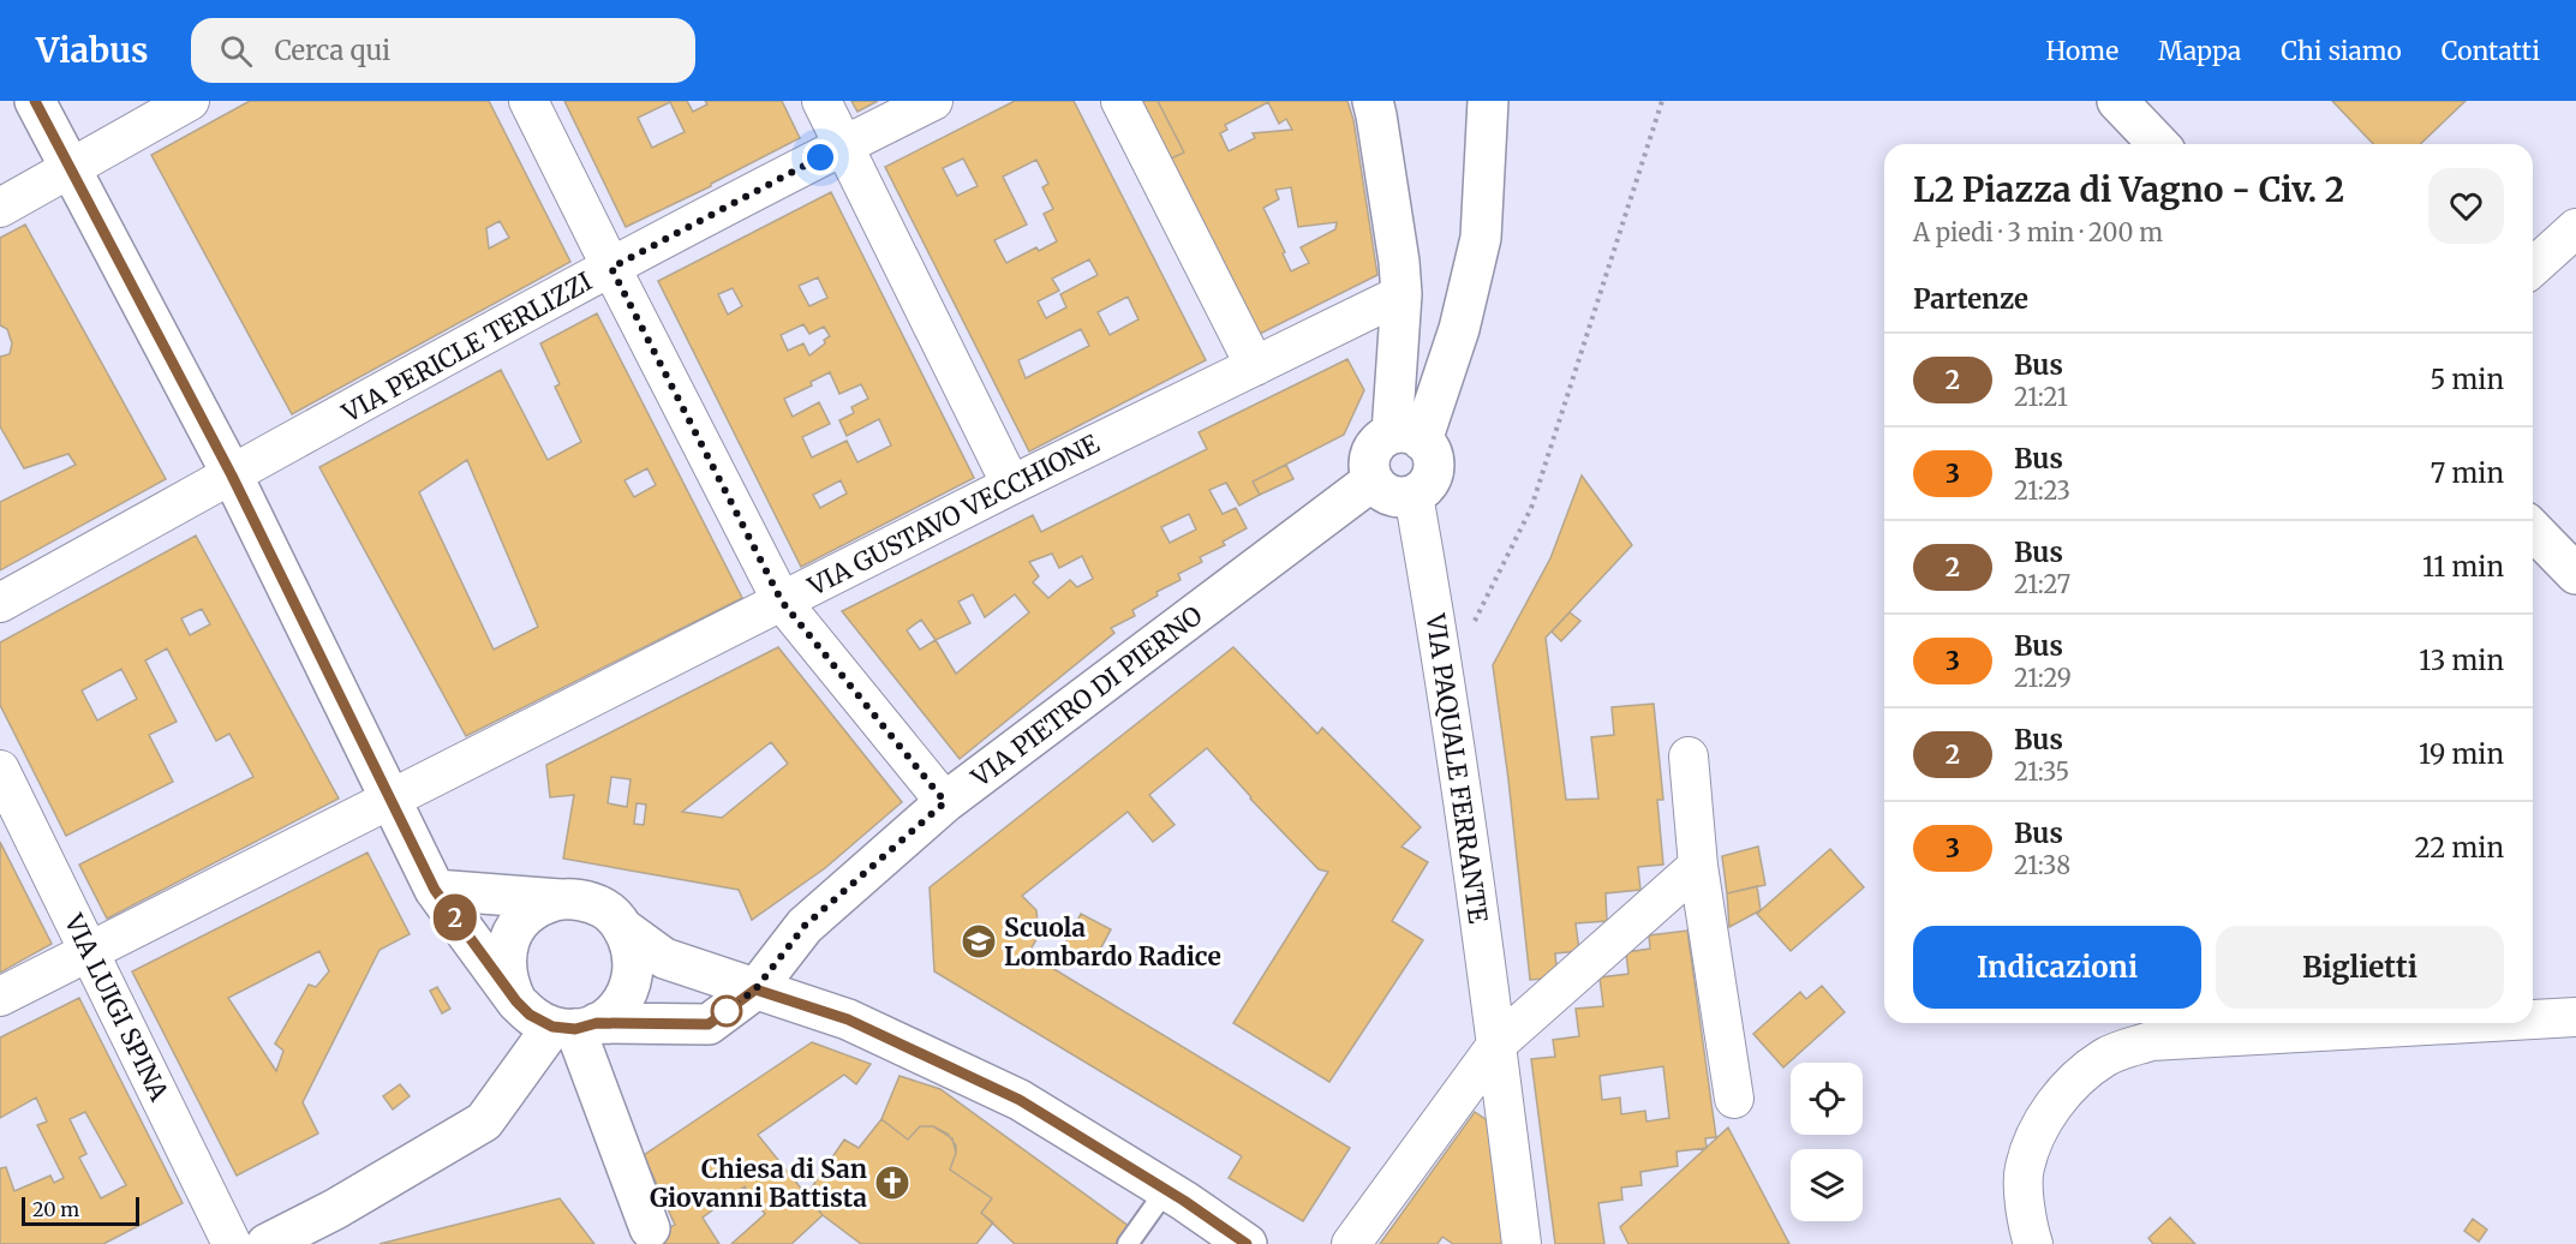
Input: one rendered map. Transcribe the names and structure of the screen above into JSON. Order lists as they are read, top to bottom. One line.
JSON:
{"streets":{"main road":["VIA PIETRO DI PIERNO"],"street":["VIA PERICLE TERLIZZI","VIA GUSTAVO VECCHIONE","VIA PAQUALE FERRANTE","VIA LUIGI SPINA"]},"crossings":[["VIA GUSTAVO VECCHIONE","VIA LUIGI SPINA"],["VIA PIETRO DI PIERNO","VIA PAQUALE FERRANTE"]],"places":{"school or university":["Scuola Lombardo Radice"],"church":["Chiesa di San Giovanni Battista"]},"lines":["bus line 2"],"scale_bar":"20 m","page":{"header":"Viabus","search":"Cerca qui","nav":["Home","Mappa","Chi siamo","Contatti"],"on_map":"2","heading":[["L2 Piazza di Vagno - Civ. 2","A piedi · 3 min · 200 m"],"Partenze"],"list":[{"mark":"2","name":"Bus","note":"21:21","value":"5 min"},{"mark":"3","name":"Bus","note":"21:23","value":"7 min"},{"mark":"2","name":"Bus","note":"21:27","value":"11 min"},{"mark":"3","name":"Bus","note":"21:29","value":"13 min"},{"mark":"2","name":"Bus","note":"21:35","value":"19 min"},{"mark":"3","name":"Bus","note":"21:38","value":"22 min"}],"buttons":["Indicazioni","Biglietti"],"scale":"20 m"}}
